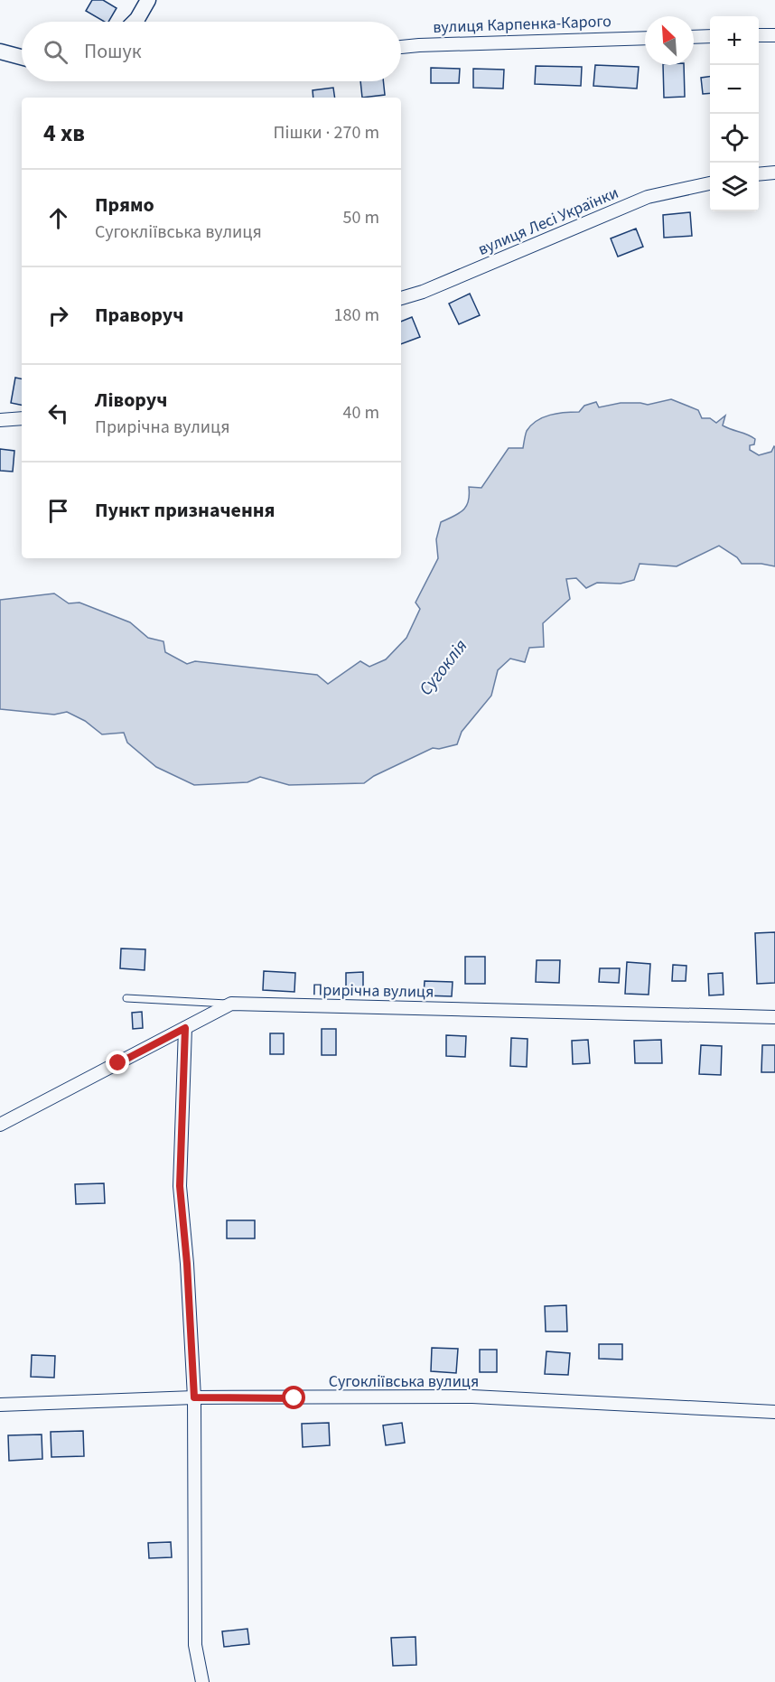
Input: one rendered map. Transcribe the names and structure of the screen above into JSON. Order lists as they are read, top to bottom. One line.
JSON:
{"streets":{"street":["вулиця Карпенка-Карого","вулиця Лесі Українки","Прирічна вулиця","Сугокліївська вулиця"]},"water":["Сугоклія"],"north":"top left","page":{"map_buttons":["+","−"],"search":"Пошук","heading":["4 хв","Пішки · 270 m"],"list":[["Прямо","Сугокліївська вулиця","50 m"],["Праворуч","180 m"],["Ліворуч","Прирічна вулиця","40 m"],"Пункт призначення"]}}
